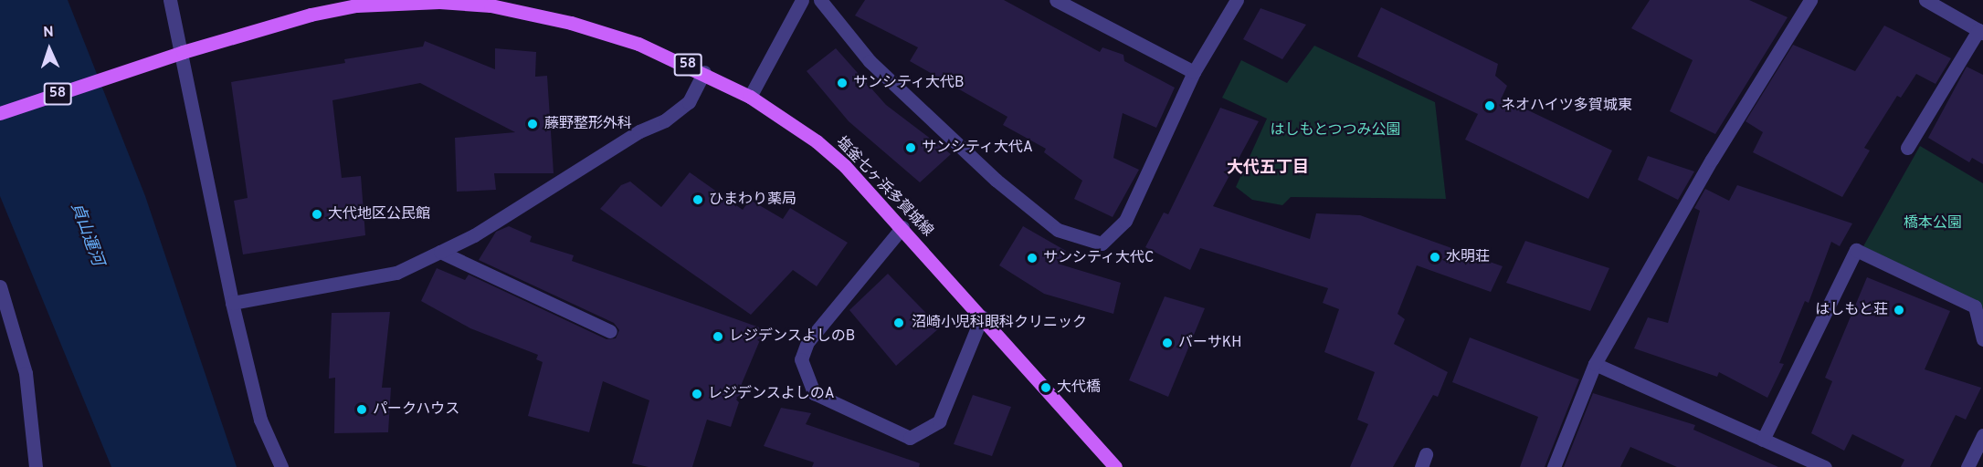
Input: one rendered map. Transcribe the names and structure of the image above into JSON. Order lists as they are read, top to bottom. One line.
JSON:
{"streets":{"main road":["58","塩釜七ヶ浜多賀城線"]},"districts":["大代五丁目"],"water":["貞山運河"],"parks":["はしもとつつみ公園","橋本公園"],"places":["サンシティ大代B","ネオハイツ多賀城東","藤野整形外科","サンシティ大代A","ひまわり薬局","大代地区公民館","水明荘","サンシティ大代C","はしもと荘","沼崎小児科眼科クリニック","レジデンスよしのB","バーサKH","大代橋","レジデンスよしのA","パークハウス"],"north":"top"}
